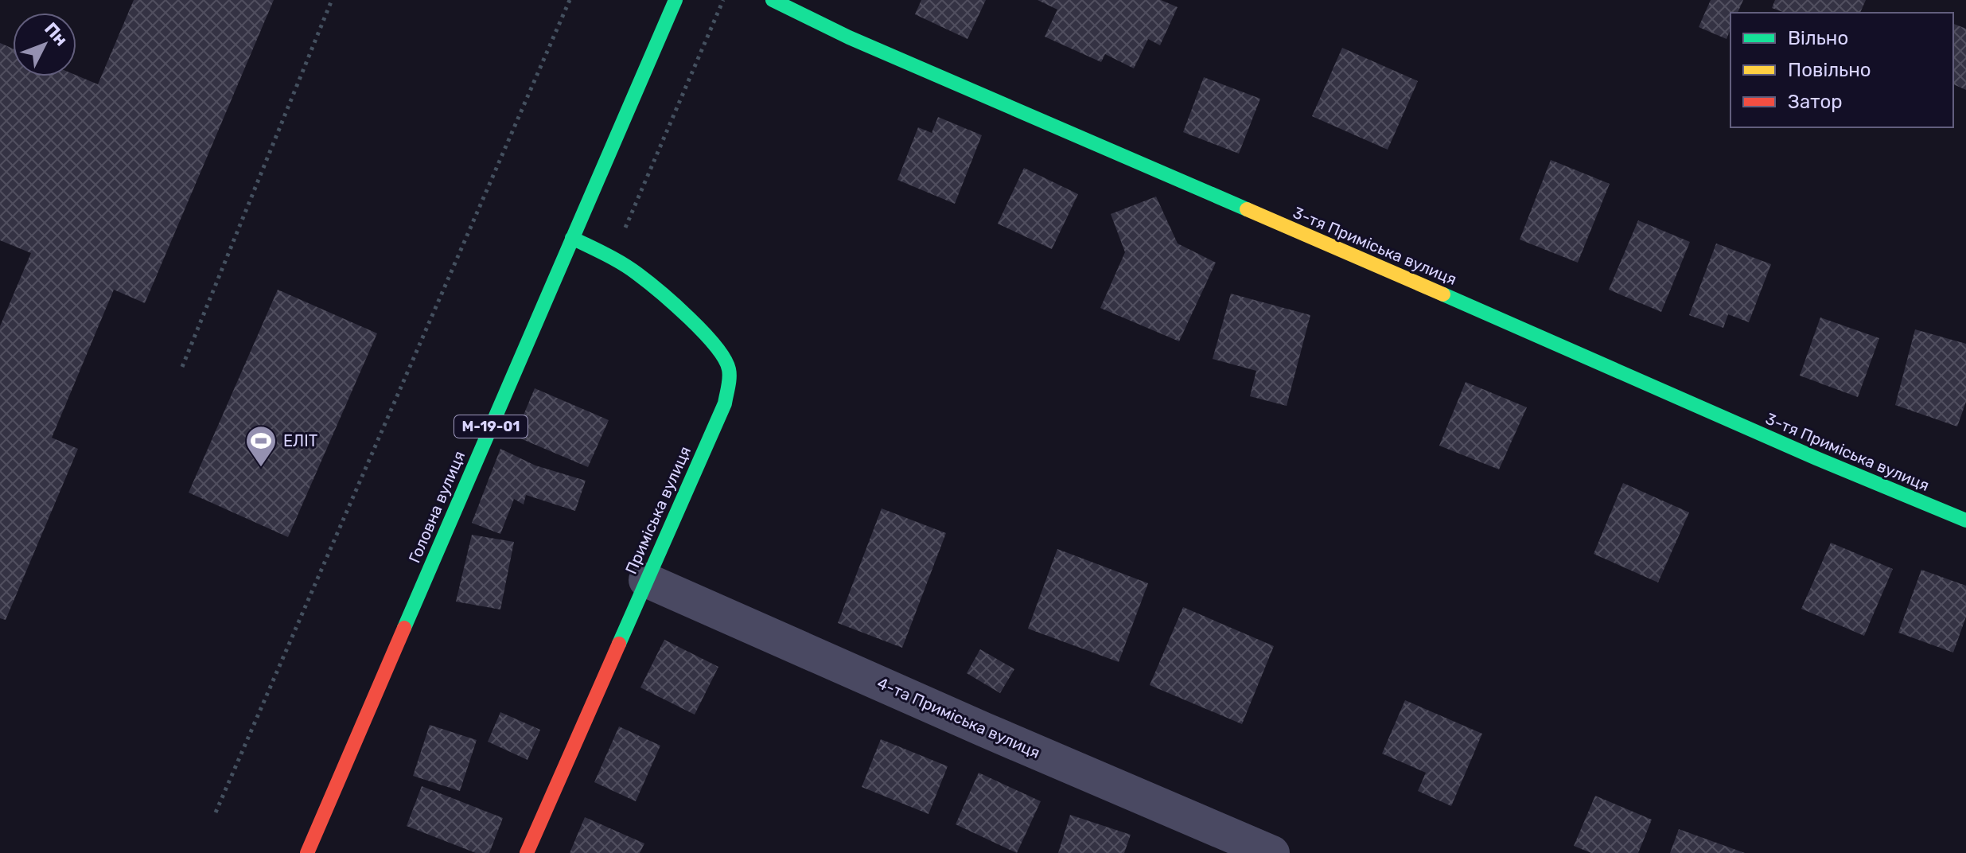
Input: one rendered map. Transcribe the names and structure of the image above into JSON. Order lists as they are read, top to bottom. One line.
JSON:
{"streets":{"street":["3-тя Приміська вулиця","М-19-01","Головна вулиця","Приміська вулиця","4-та Приміська вулиця"]},"crossings":[["Головна вулиця","Приміська вулиця"],["Приміська вулиця","4-та Приміська вулиця"]],"places":{"sports":["ЕЛІТ"]},"legend":["Вільно","Повільно","Затор"],"north":"top right"}
